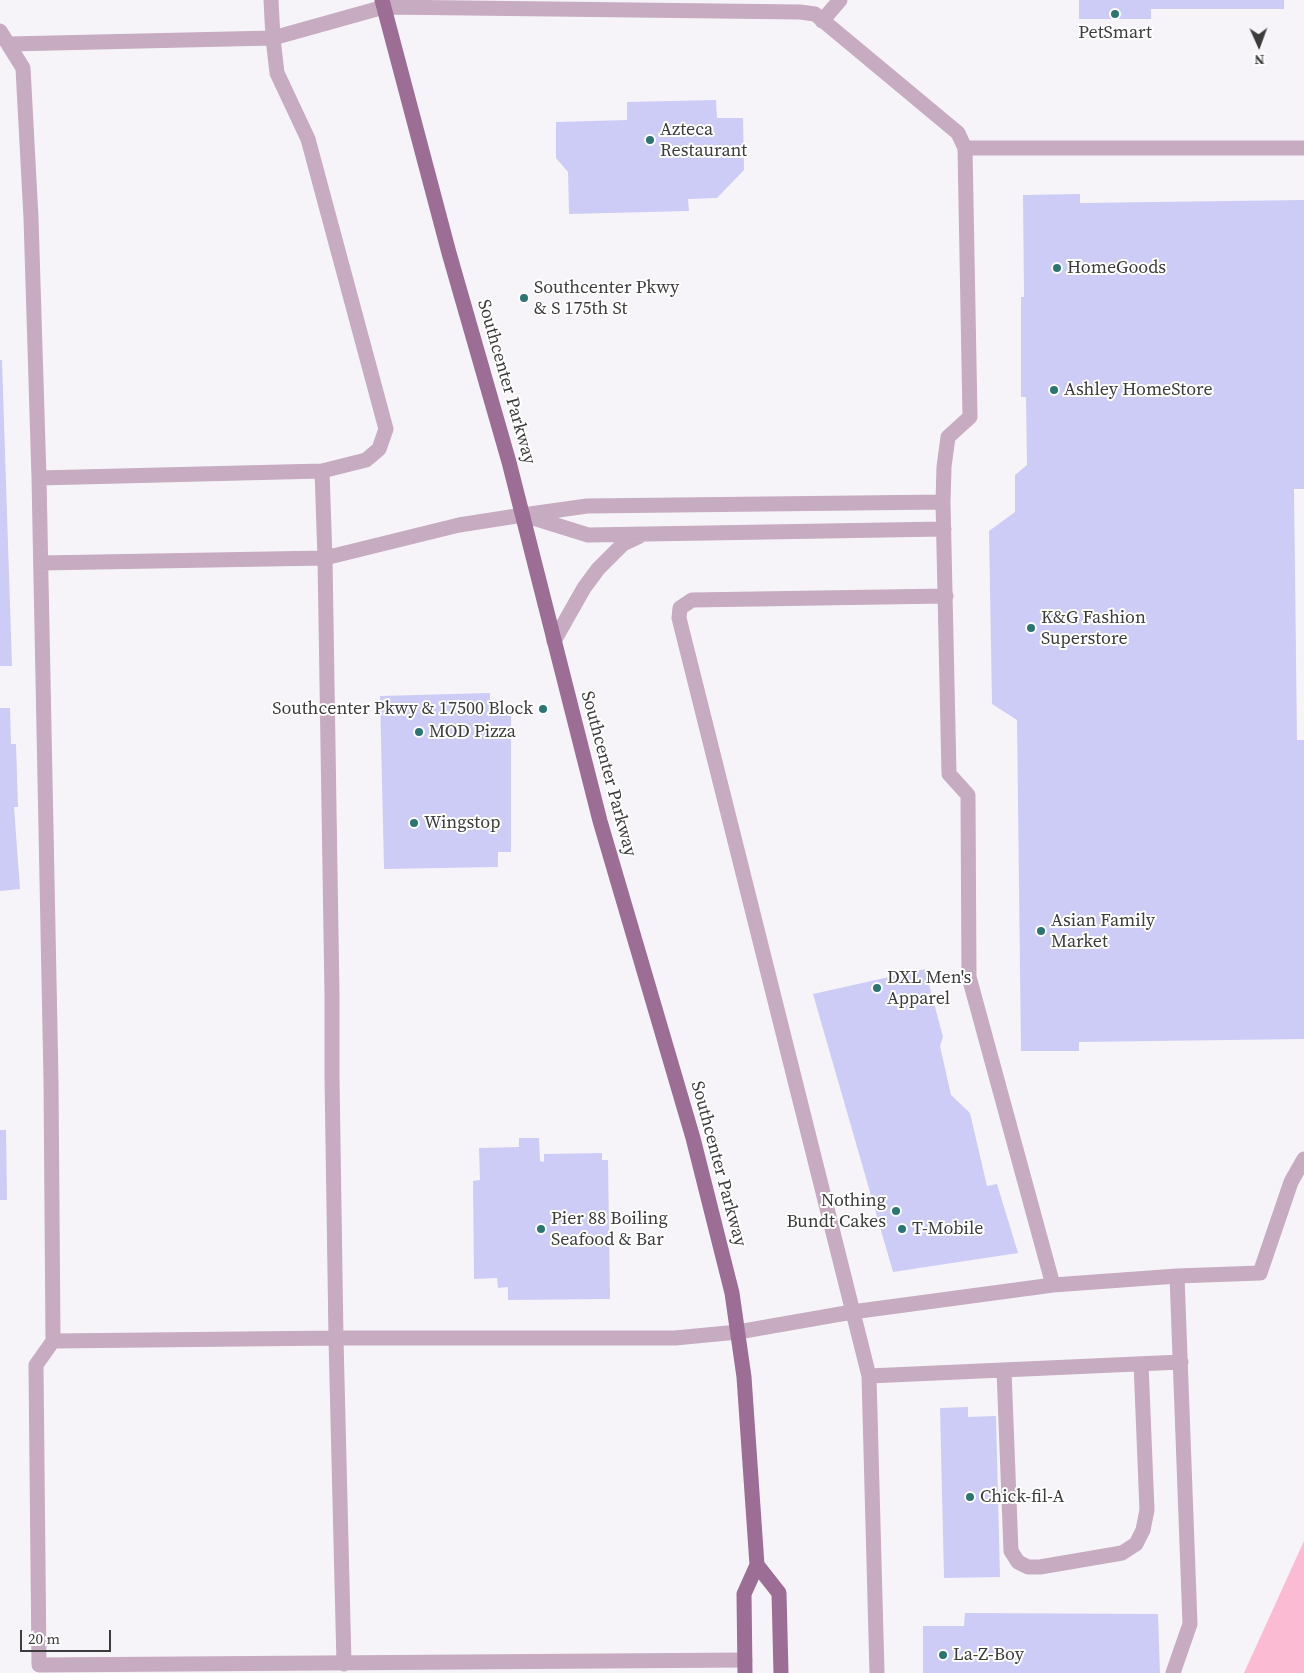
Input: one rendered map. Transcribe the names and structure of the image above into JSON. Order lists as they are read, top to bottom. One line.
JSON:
{"streets":{"main road":["Southcenter Parkway"]},"places":["PetSmart","Azteca Restaurant","HomeGoods","Southcenter Pkwy & S 175th St","Ashley HomeStore","K&G Fashion Superstore","Southcenter Pkwy & 17500 Block","MOD Pizza","Wingstop","Asian Family Market","DXL Men's Apparel","Nothing Bundt Cakes","Pier 88 Boiling Seafood & Bar","T-Mobile","Chick-fil-A","La-Z-Boy"],"scale_bar":"20 m","north":"bottom"}
